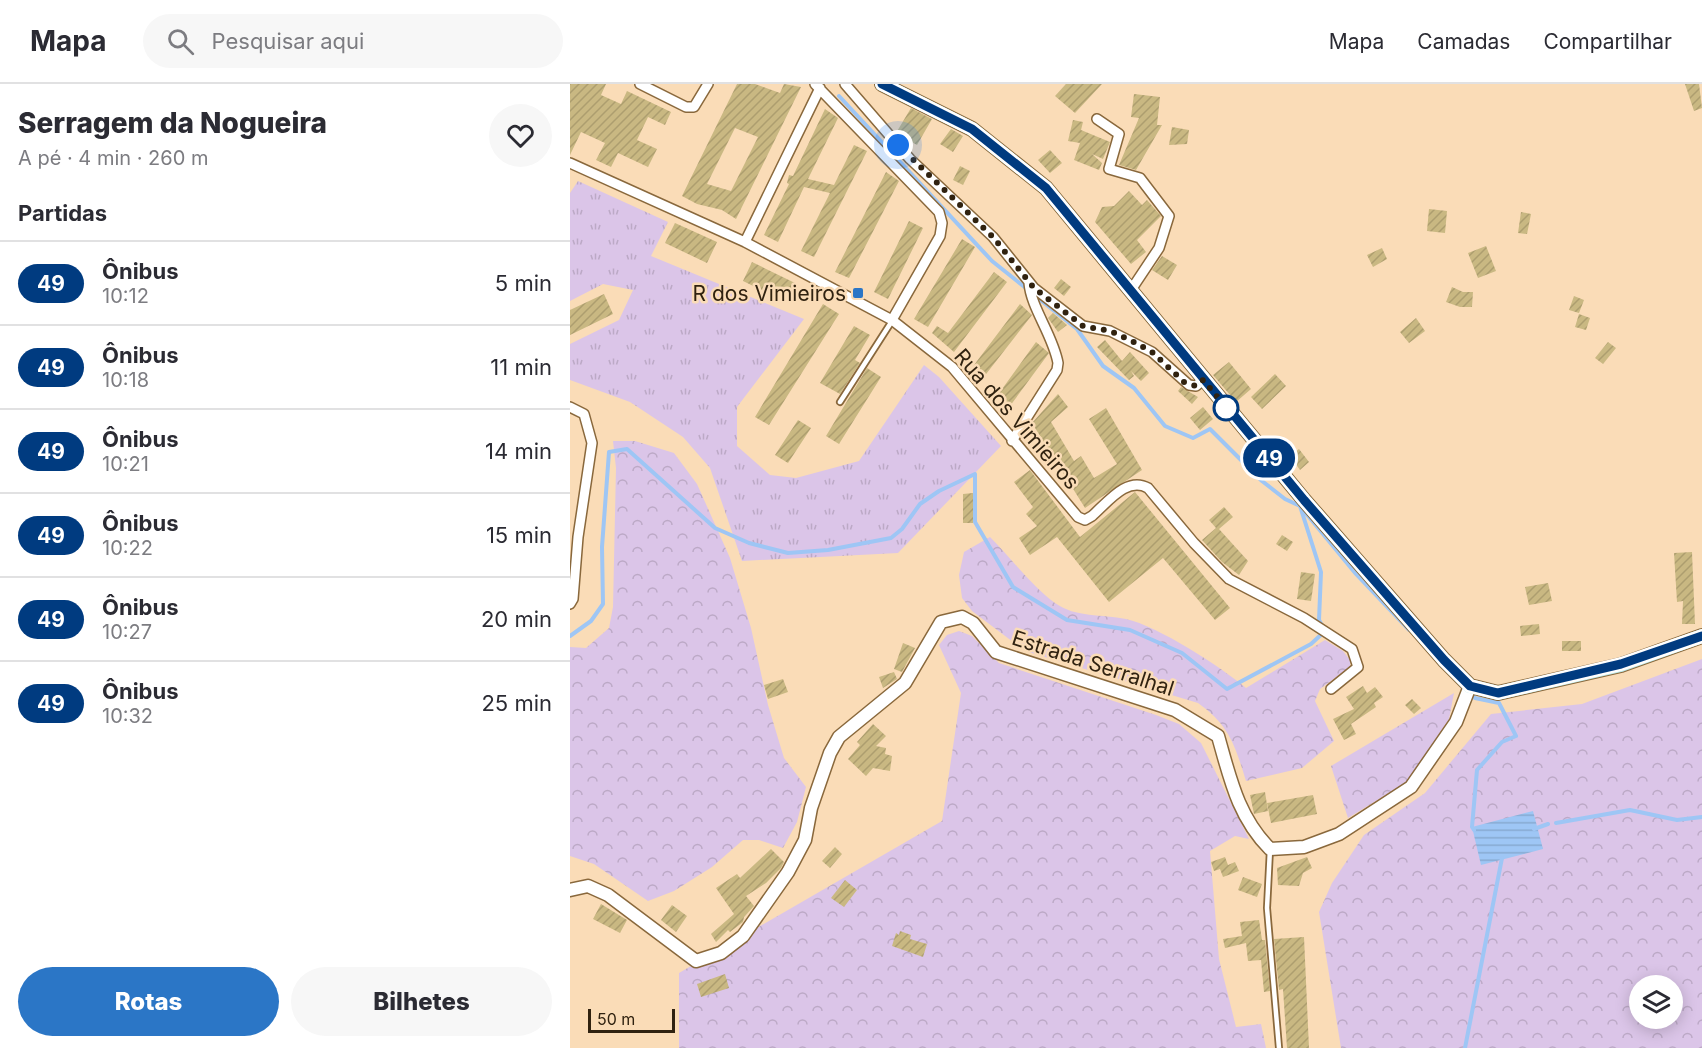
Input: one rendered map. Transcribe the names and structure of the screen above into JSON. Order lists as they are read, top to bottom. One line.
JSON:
{"streets":{"street":["Rua dos Vimieiros","Estrada Serralhal"]},"places":{"transit":["R dos Vimieiros"]},"lines":["bus line 49"],"scale_bar":"50 m","page":{"header":"Mapa","search":"Pesquisar aqui","nav":["Mapa","Camadas","Compartilhar"],"heading":[["Serragem da Nogueira","A pé · 4 min · 260 m"],"Partidas"],"on_map":"49","list":[{"mark":"49","name":"Ônibus","note":"10:12","value":"5 min"},{"mark":"49","name":"Ônibus","note":"10:18","value":"11 min"},{"mark":"49","name":"Ônibus","note":"10:21","value":"14 min"},{"mark":"49","name":"Ônibus","note":"10:22","value":"15 min"},{"mark":"49","name":"Ônibus","note":"10:27","value":"20 min"},{"mark":"49","name":"Ônibus","note":"10:32","value":"25 min"}],"buttons":["Rotas","Bilhetes"],"scale":"50 m"}}
